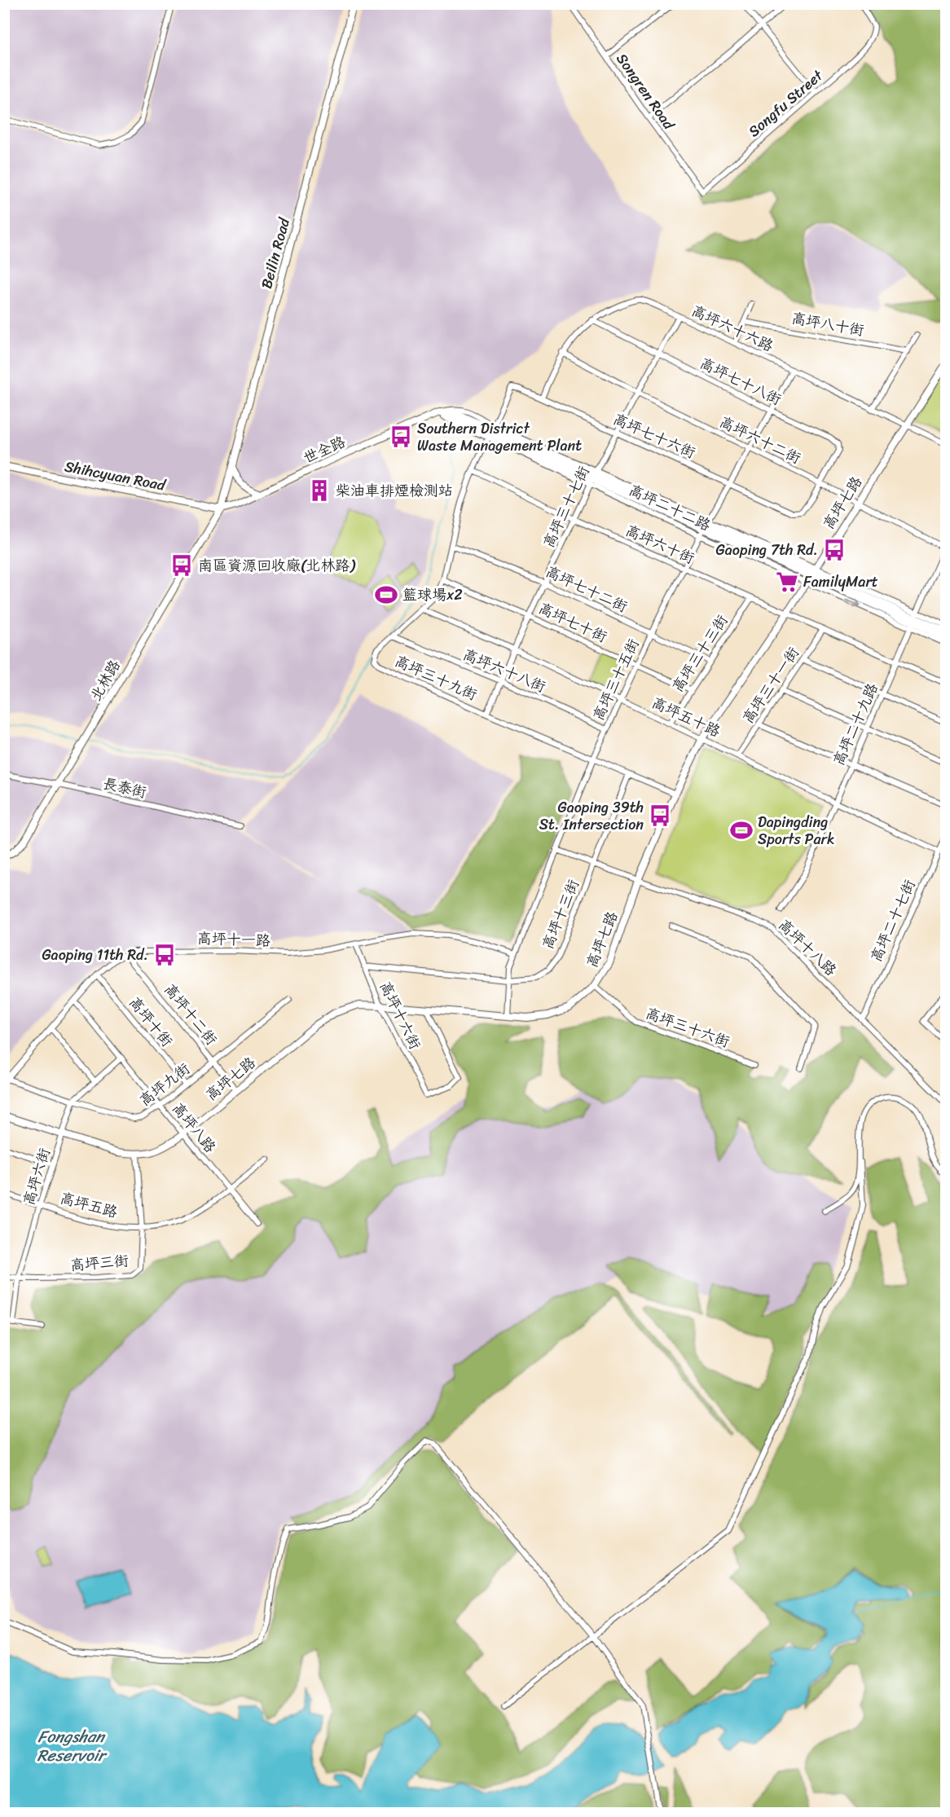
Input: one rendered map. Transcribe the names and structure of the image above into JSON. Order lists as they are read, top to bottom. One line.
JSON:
{"streets":{"street":["Songren Road","Songfu Street","Beilin Road","高坪八十街","高坪六十六路","高坪七十八街","高坪七十六街","高坪六十二街","世全路","Shihcyuan Road","高坪七路","高坪三十七街","高坪二十二路","高坪六十街","高坪七十二街","高坪七十街","高坪三十三街","高坪六十八街","高坪三十九街","高坪三十五街","北林路","高坪三十一街","高坪五十路","高坪二十九路","長泰街","高坪十三街","高坪二十七街","高坪十一路","高坪十八路","高坪十二街","高坪十六街","高坪十街","高坪三十六街","高坪九街","高坪八路","高坪六街","高坪五路","高坪三街"]},"crossings":[["Songren Road","Songfu Street"],["Beilin Road","世全路"],["Beilin Road","Shihcyuan Road"],["Beilin Road","北林路"],["高坪六十六路","高坪七十八街"],["高坪六十六路","高坪七十六街"],["高坪六十六路","高坪六十二街"],["高坪六十六路","高坪七路"],["高坪六十六路","高坪三十七街"],["高坪六十六路","高坪三十五街"],["高坪七十八街","高坪七十六街"],["高坪七十八街","高坪六十二街"],["高坪七十八街","高坪三十七街"],["高坪七十八街","高坪三十五街"],["高坪七十六街","高坪六十二街"],["高坪七十六街","高坪三十七街"],["高坪七十六街","高坪二十二路"],["高坪七十六街","高坪三十九街"],["高坪七十六街","高坪三十五街"],["高坪六十二街","高坪七路"],["高坪六十二街","高坪三十七街"],["高坪六十二街","高坪三十五街"],["高坪六十二街","高坪二十九路"],["世全路","Shihcyuan Road"],["世全路","高坪二十二路"],["世全路","北林路"],["Shihcyuan Road","北林路"],["高坪七路","高坪二十二路"],["高坪七路","高坪六十街"],["高坪七路","高坪三十九街"],["高坪七路","高坪三十五街"],["高坪七路","高坪五十路"],["高坪七路","高坪十八路"],["高坪七路","高坪十二街"],["高坪七路","高坪十六街"],["高坪七路","高坪三十六街"],["高坪七路","高坪八路"],["高坪七路","高坪六街"],["高坪七路","高坪三街"],["高坪三十七街","高坪二十二路"],["高坪三十七街","高坪六十街"],["高坪三十七街","高坪七十二街"],["高坪三十七街","高坪七十街"],["高坪三十七街","高坪六十八街"],["高坪三十七街","高坪三十九街"],["高坪三十七街","高坪五十路"],["高坪二十二路","高坪三十九街"],["高坪二十二路","高坪三十五街"],["高坪二十二路","高坪二十九路"],["高坪六十街","高坪三十三街"],["高坪六十街","高坪三十九街"],["高坪六十街","高坪三十五街"],["高坪六十街","高坪三十一街"],["高坪六十街","高坪二十九路"],["高坪七十二街","高坪三十三街"],["高坪七十二街","高坪三十九街"],["高坪七十二街","高坪三十五街"],["高坪七十街","高坪三十三街"],["高坪七十街","高坪三十九街"],["高坪七十街","高坪三十五街"],["高坪三十三街","高坪五十路"],["高坪六十八街","高坪三十九街"],["高坪六十八街","高坪三十五街"],["高坪三十九街","高坪三十五街"],["高坪三十九街","高坪五十路"],["高坪三十九街","高坪十三街"],["高坪三十五街","高坪五十路"],["高坪三十五街","高坪十三街"],["高坪三十五街","高坪十一路"],["高坪三十五街","高坪十八路"],["北林路","長泰街"],["高坪三十一街","高坪五十路"],["高坪五十路","高坪二十九路"],["高坪五十路","高坪二十七街"],["高坪十三街","高坪十八路"],["高坪十三街","高坪十六街"],["高坪二十七街","高坪十八路"],["高坪十一路","高坪十二街"],["高坪十一路","高坪十六街"],["高坪十一路","高坪十街"],["高坪十一路","高坪九街"],["高坪十一路","高坪八路"],["高坪十二街","高坪九街"],["高坪十街","高坪九街"],["高坪九街","高坪八路"],["高坪九街","高坪六街"],["高坪八路","高坪五路"],["高坪六街","高坪五路"],["高坪六街","高坪三街"],["高坪五路","高坪三街"]],"water":["Fongshan Reservoir"],"places":{"bus stop":["Southern District Waste Management Plant","Gaoping 7th Rd.","南區資源回收廠(北林路)","Gaoping 39th St. Intersection","Gaoping 11th Rd."],"building":["柴油車排煙檢測站"],"supermarket":["FamilyMart"],"sports":["籃球場x2","Dapingding Sports Park"]}}
